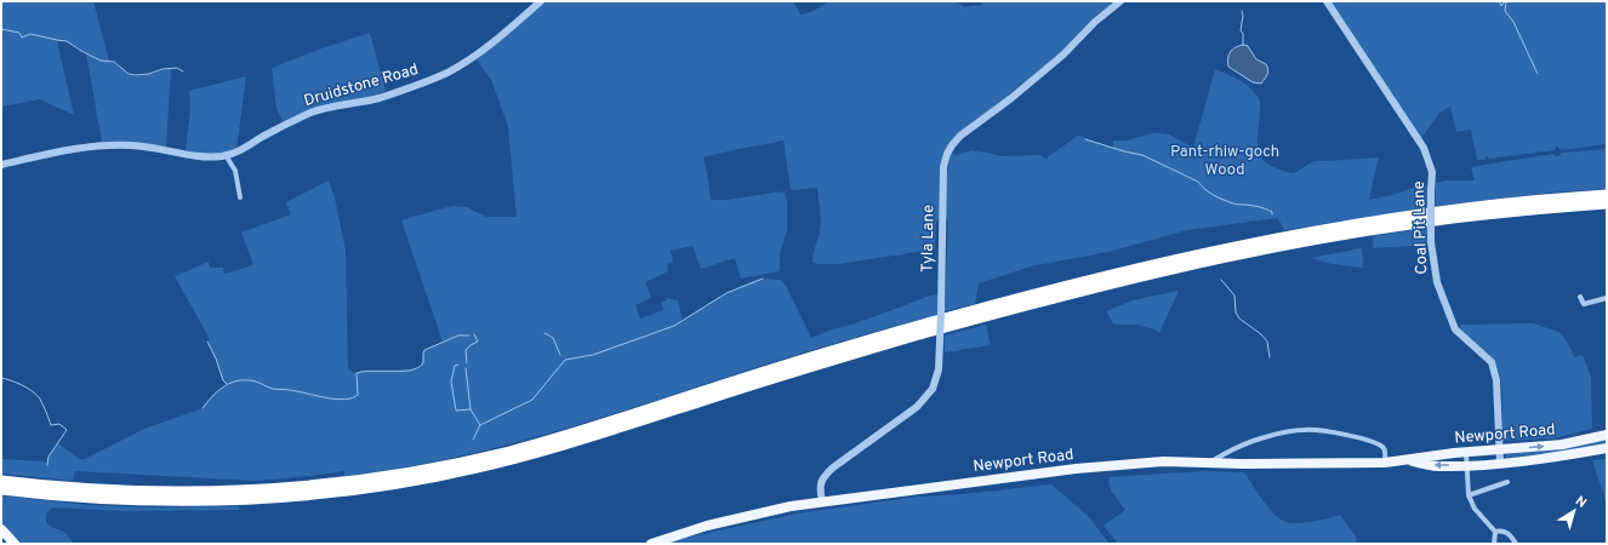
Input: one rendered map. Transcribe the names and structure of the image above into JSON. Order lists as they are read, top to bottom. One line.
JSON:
{"streets":{"main road":["Newport Road"],"street":["Druidstone Road","Coal Pit Lane","Tyla Lane"]},"crossings":[["Coal Pit Lane","Newport Road"],["Tyla Lane","Newport Road"]],"parks":["Pant-rhiw-goch Wood"],"north":"top right"}
